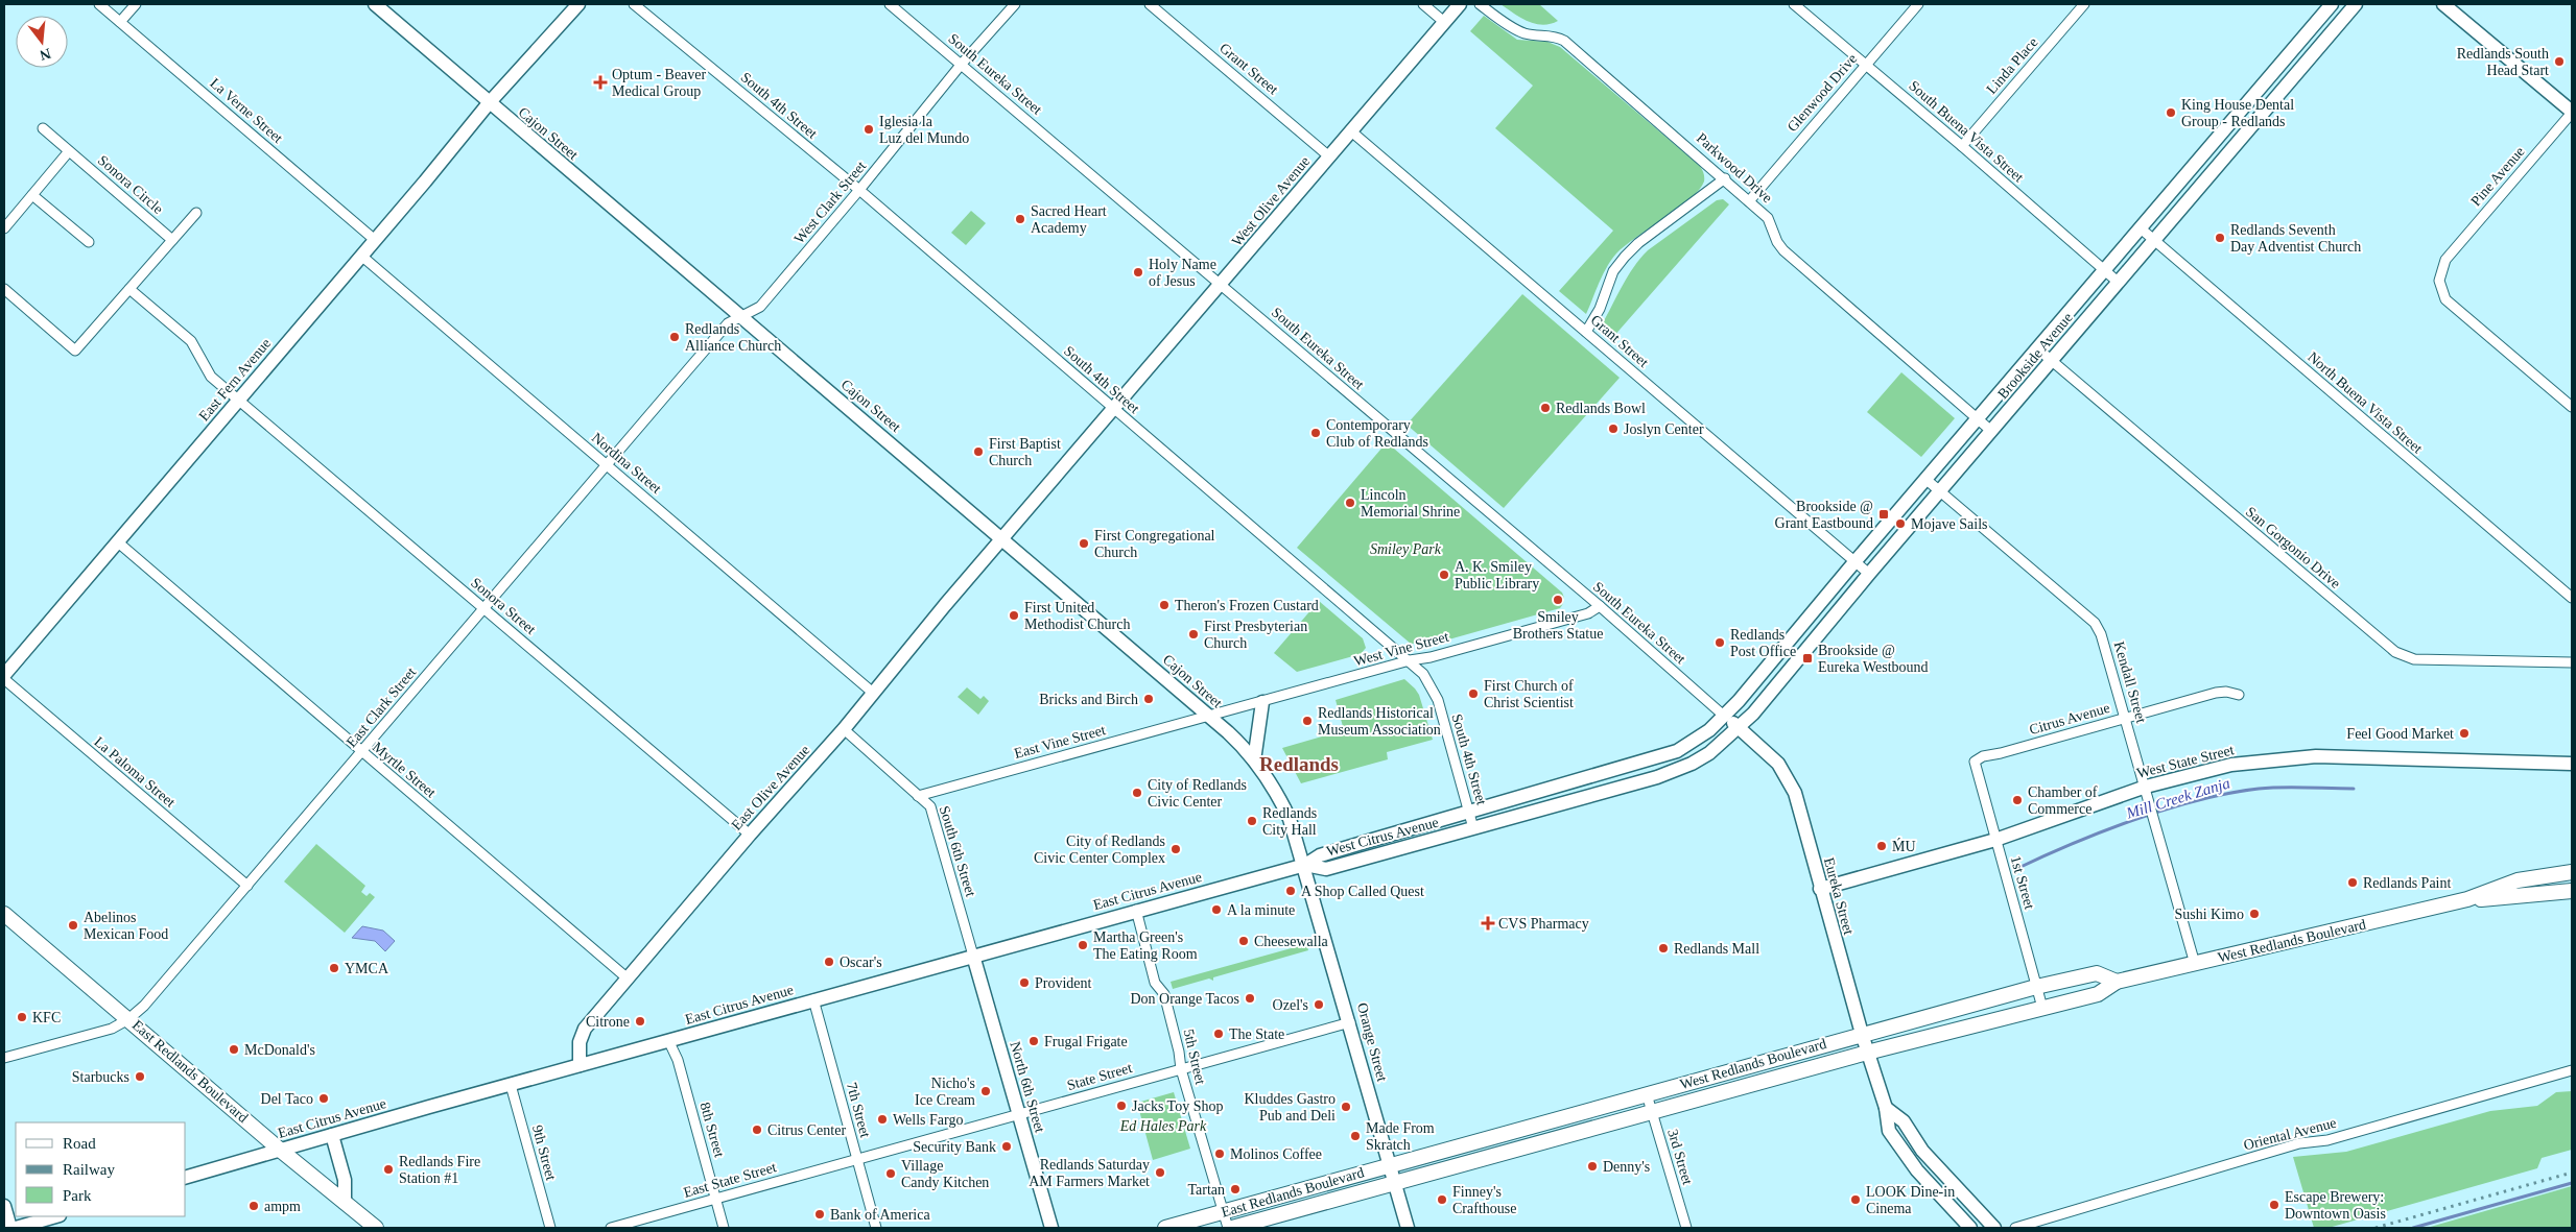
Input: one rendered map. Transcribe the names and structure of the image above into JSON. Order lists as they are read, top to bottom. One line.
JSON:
{"streets":{"main road":["West Redlands Boulevard","East Redlands Boulevard"],"street":["Linda Place","Grant Street","South Eureka Street","Glenwood Drive","South 4th Street","La Verne Street","South Buena Vista Street","Cajon Street","Parkwood Drive","Pine Avenue","Sonora Circle","West Olive Avenue","West Clark Street","Brookside Avenue","East Fern Avenue","North Buena Vista Street","Nordina Street","San Gorgonio Drive","Sonora Street","West Vine Street","Kendall Street","East Clark Street","Citrus Avenue","East Vine Street","West State Street","Myrtle Street","La Paloma Street","East Olive Avenue","West Citrus Avenue","South 6th Street","1st Street","East Citrus Avenue","Eureka Street","Orange Street","5th Street","State Street","North 6th Street","7th Street","8th Street","Oriental Avenue","9th Street","3rd Street","East State Street"]},"crossings":[["Linda Place","South Buena Vista Street"],["Grant Street","West Olive Avenue"],["Grant Street","Brookside Avenue"],["South Eureka Street","West Olive Avenue"],["South Eureka Street","West Clark Street"],["South Eureka Street","Brookside Avenue"],["South Eureka Street","West Vine Street"],["South Eureka Street","West Citrus Avenue"],["South Eureka Street","Eureka Street"],["Glenwood Drive","South Buena Vista Street"],["Glenwood Drive","Parkwood Drive"],["South 4th Street","West Olive Avenue"],["South 4th Street","West Clark Street"],["South 4th Street","West Vine Street"],["South 4th Street","West Citrus Avenue"],["La Verne Street","East Fern Avenue"],["South Buena Vista Street","Brookside Avenue"],["Cajon Street","West Olive Avenue"],["Cajon Street","West Clark Street"],["Cajon Street","East Fern Avenue"],["Cajon Street","West Vine Street"],["Cajon Street","East Clark Street"],["Cajon Street","East Vine Street"],["Cajon Street","East Olive Avenue"],["Cajon Street","West Citrus Avenue"],["Cajon Street","East Citrus Avenue"],["Cajon Street","Orange Street"],["Parkwood Drive","Brookside Avenue"],["West Olive Avenue","East Olive Avenue"],["West Clark Street","East Clark Street"],["Brookside Avenue","North Buena Vista Street"],["Brookside Avenue","San Gorgonio Drive"],["Brookside Avenue","Kendall Street"],["Brookside Avenue","West Citrus Avenue"],["Brookside Avenue","Eureka Street"],["East Fern Avenue","Nordina Street"],["East Fern Avenue","Sonora Street"],["East Fern Avenue","Myrtle Street"],["Nordina Street","East Clark Street"],["Nordina Street","East Olive Avenue"],["Sonora Street","East Clark Street"],["Sonora Street","East Olive Avenue"],["West Vine Street","East Vine Street"],["Kendall Street","Citrus Avenue"],["Kendall Street","West State Street"],["Kendall Street","West Redlands Boulevard"],["East Clark Street","Myrtle Street"],["East Clark Street","La Paloma Street"],["East Clark Street","East Redlands Boulevard"],["Citrus Avenue","1st Street"],["East Vine Street","South 6th Street"],["West State Street","1st Street"],["West State Street","Eureka Street"],["Myrtle Street","East Olive Avenue"],["East Olive Avenue","South 6th Street"],["East Olive Avenue","East Citrus Avenue"],["West Citrus Avenue","East Citrus Avenue"],["West Citrus Avenue","Eureka Street"],["West Citrus Avenue","Orange Street"],["South 6th Street","East Citrus Avenue"],["South 6th Street","North 6th Street"],["1st Street","West Redlands Boulevard"],["East Citrus Avenue","Orange Street"],["East Citrus Avenue","5th Street"],["East Citrus Avenue","East Redlands Boulevard"],["East Citrus Avenue","North 6th Street"],["East Citrus Avenue","7th Street"],["East Citrus Avenue","8th Street"],["East Citrus Avenue","9th Street"],["Eureka Street","West Redlands Boulevard"],["West Redlands Boulevard","Orange Street"],["West Redlands Boulevard","East Redlands Boulevard"],["West Redlands Boulevard","3rd Street"],["Orange Street","East Redlands Boulevard"],["Orange Street","State Street"],["5th Street","East Redlands Boulevard"],["5th Street","State Street"],["State Street","North 6th Street"],["State Street","7th Street"],["State Street","East State Street"],["7th Street","East State Street"],["8th Street","East State Street"]],"districts":["Redlands"],"water":["Mill Creek Zanja"],"parks":["Smiley Park","Ed Hales Park"],"places":{"other":["Redlands South Head Start","King House Dental Group - Redlands","Iglesia la Luz del Mundo","Sacred Heart Academy","Redlands Seventh Day Adventist Church","Holy Name of Jesus","Redlands Alliance Church","Redlands Bowl","Joslyn Center","Contemporary Club of Redlands","First Baptist Church","Lincoln Memorial Shrine","Mojave Sails","First Congregational Church","A. K. Smiley Public Library","Smiley Brothers Statue","Theron's Frozen Custard","First United Methodist Church","First Presbyterian Church","Redlands Post Office","First Church of Christ Scientist","Bricks and Birch","Redlands Historical Museum Association","Feel Good Market","City of Redlands Civic Center","Chamber of Commerce","Redlands City Hall","ḾU","City of Redlands Civic Center Complex","Redlands Paint","A Shop Called Quest","A la minute","Sushi Kimo","Abelinos Mexican Food","Cheesewalla","Martha Green's The Eating Room","Redlands Mall","Oscar's","YMCA","Provident","Don Orange Tacos","Ozel's","KFC","Citrone","The State","Frugal Frigate","McDonald's","Starbucks","Nicho's Ice Cream","Del Taco","Jacks Toy Shop","Kluddes Gastro Pub and Deli","Wells Fargo","Citrus Center","Made From Skratch","Security Bank","Molinos Coffee","Denny's","Redlands Fire Station #1","Redlands Saturday AM Farmers Market","Village Candy Kitchen","Tartan","Finney's Crafthouse","LOOK Dine-in Cinema","Escape Brewery: Downtown Oasis","ampm","Bank of America"],"health":["Optum - Beaver Medical Group","CVS Pharmacy"],"transit":["Brookside @ Grant Eastbound","Brookside @ Eureka Westbound"]},"legend":["Road","Railway","Park"],"north":"bottom"}
